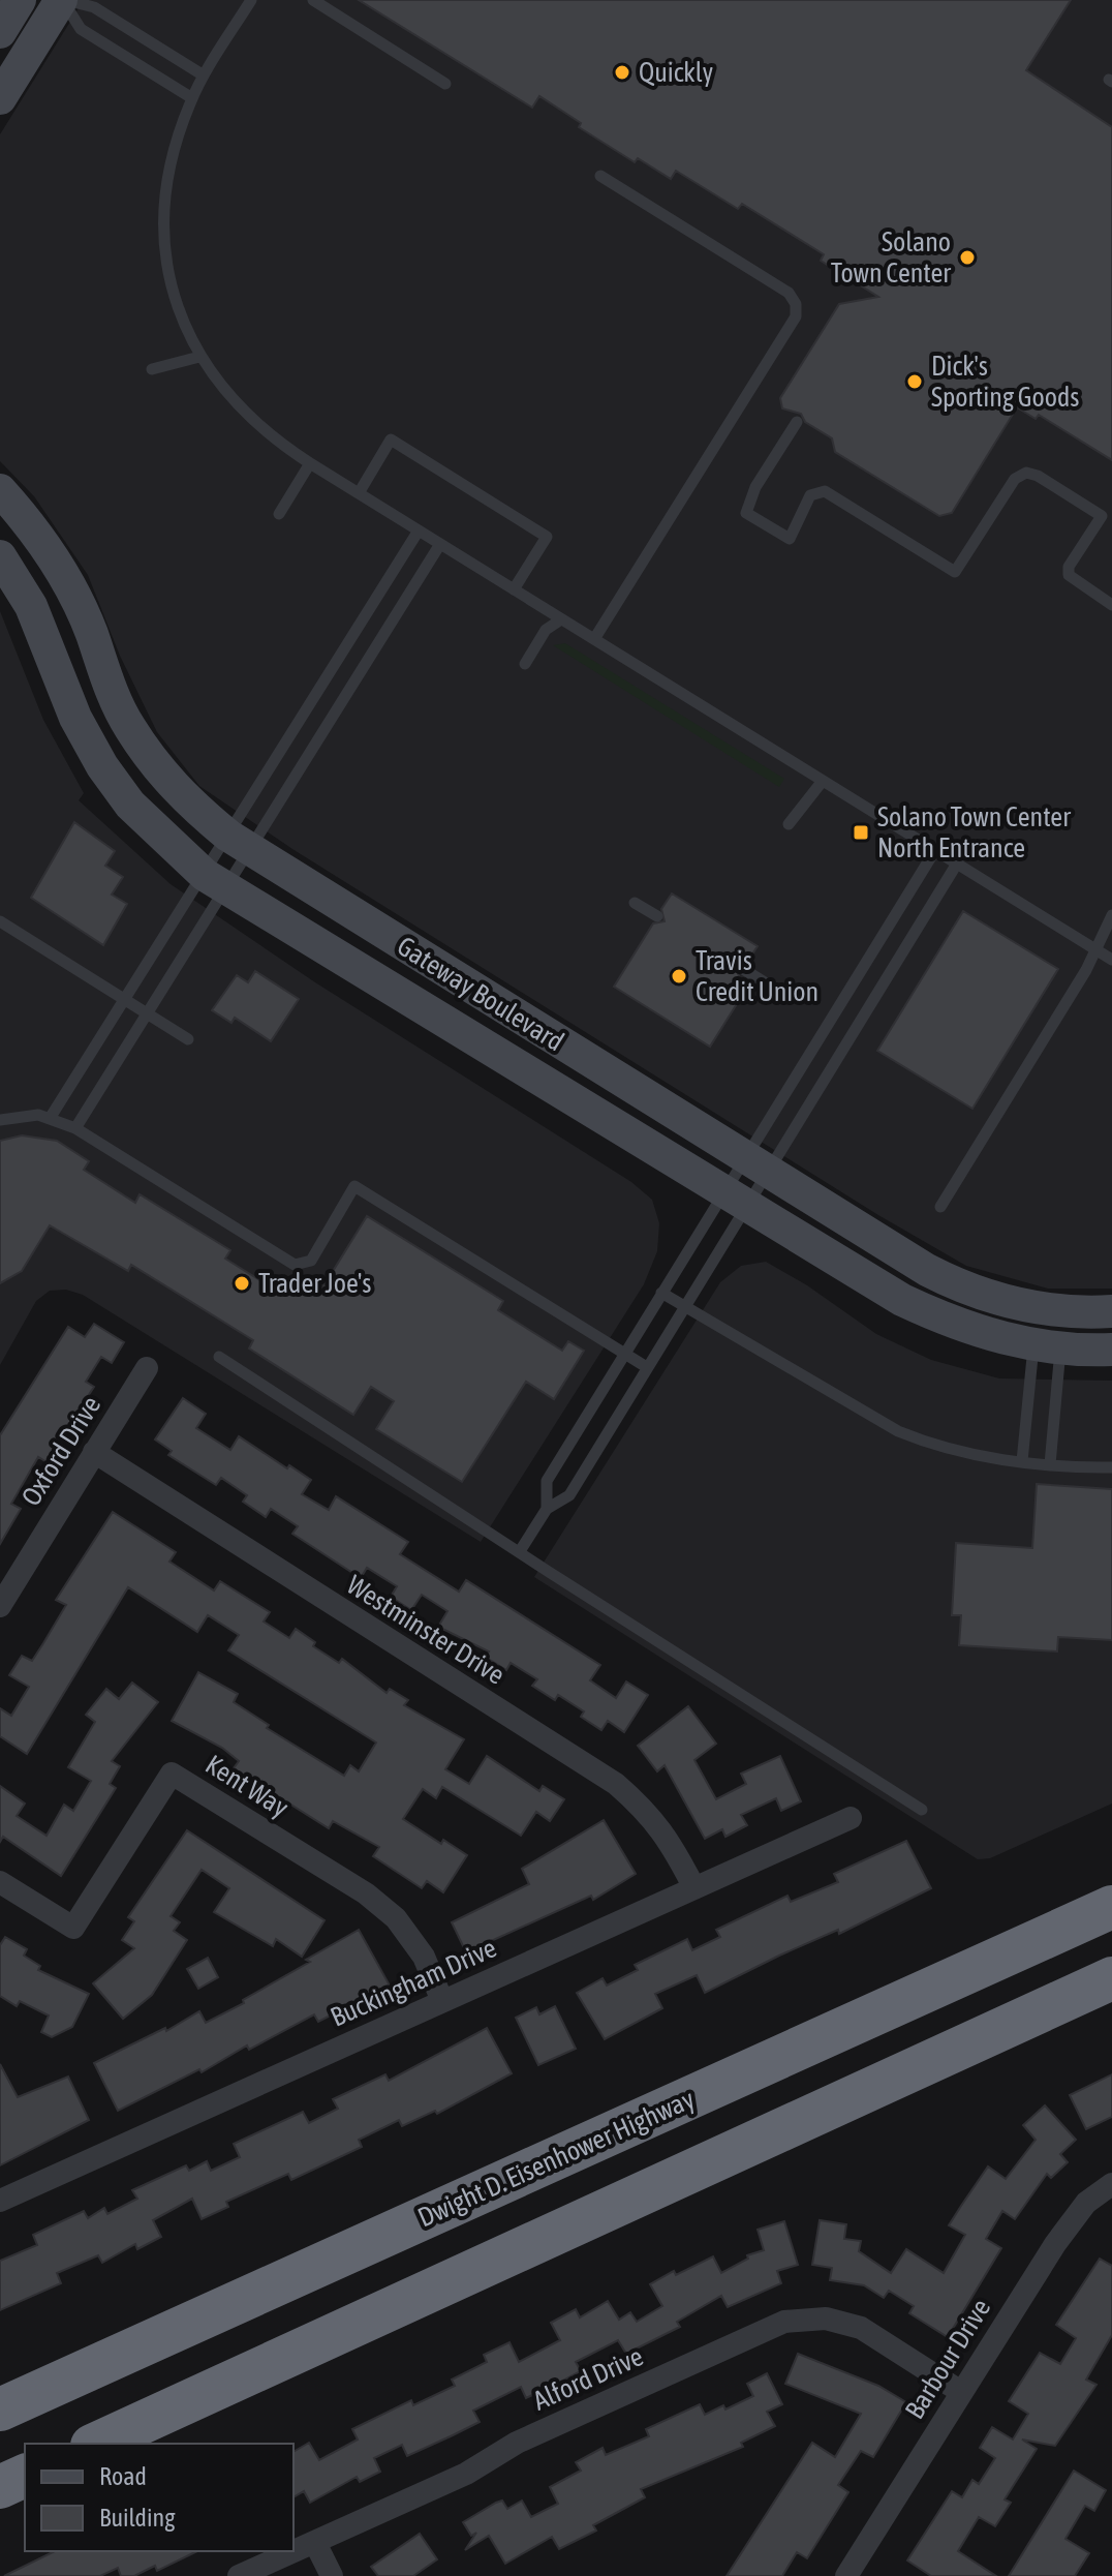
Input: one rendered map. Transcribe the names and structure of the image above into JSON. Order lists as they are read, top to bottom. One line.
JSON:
{"streets":{"highway":["Dwight D. Eisenhower Highway"],"street":["Gateway Boulevard","Oxford Drive","Westminster Drive","Kent Way","Buckingham Drive","Barbour Drive","Alford Drive"]},"crossings":[["Oxford Drive","Westminster Drive"],["Westminster Drive","Buckingham Drive"],["Kent Way","Buckingham Drive"],["Barbour Drive","Alford Drive"]],"places":{"other":["Quickly","Solano Town Center","Dick's Sporting Goods","Travis Credit Union","Trader Joe's"],"transit":["Solano Town Center North Entrance"]},"legend":["Road","Building"]}
